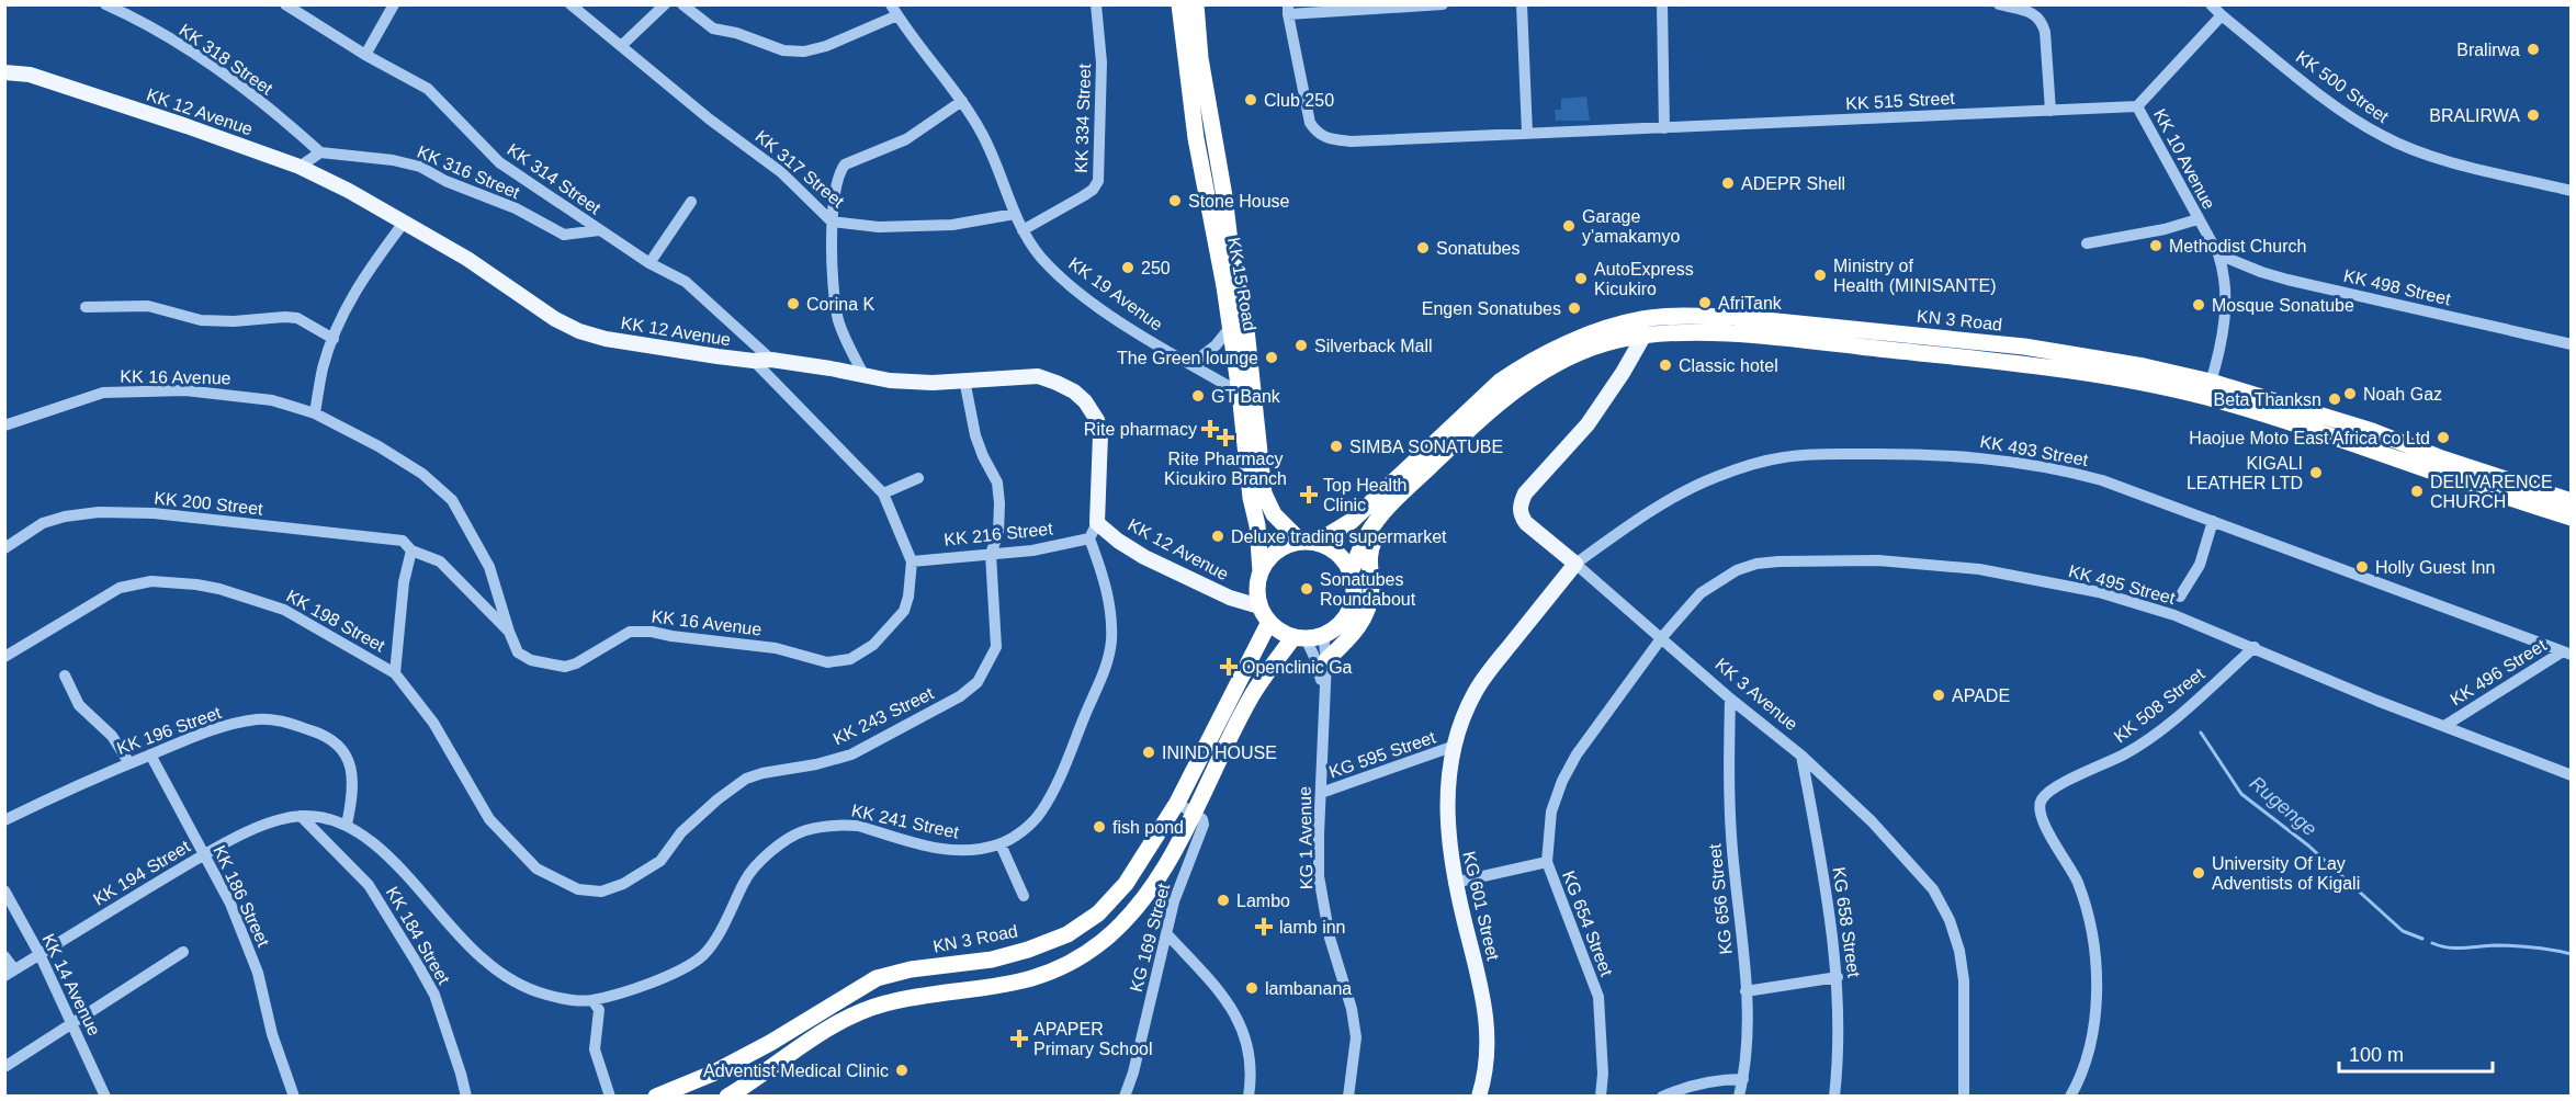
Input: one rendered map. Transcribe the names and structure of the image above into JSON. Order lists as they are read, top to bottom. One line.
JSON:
{"streets":{"highway":["KK 15 Road","KN 3 Road"],"main road":["KK 12 Avenue","KK 3 Avenue","KG 601 Street"],"street":["KK 318 Street","KK 500 Street","KK 515 Street","KK 334 Street","KK 10 Avenue","KK 317 Street","KK 316 Street","KK 314 Street","KK 498 Street","KK 19 Avenue","KK 16 Avenue","KK 493 Street","KK 200 Street","KK 216 Street","KK 495 Street","KK 198 Street","KK 496 Street","KK 508 Street","KK 243 Street","KK 196 Street","KG 595 Street","KK 241 Street","KG 1 Avenue","KK 194 Street","KK 186 Street","KG 656 Street","KG 658 Street","KG 654 Street","KK 184 Street","KG 169 Street","KK 14 Avenue"]},"crossings":[["KK 318 Street","KK 316 Street"],["KK 500 Street","KK 10 Avenue"],["KK 515 Street","KK 10 Avenue"],["KK 12 Avenue","KK 314 Street"],["KK 12 Avenue","KK 15 Road"],["KK 12 Avenue","KN 3 Road"],["KK 12 Avenue","KK 16 Avenue"],["KK 12 Avenue","KK 243 Street"],["KK 12 Avenue","KG 1 Avenue"],["KK 334 Street","KK 19 Avenue"],["KK 10 Avenue","KK 498 Street"],["KK 10 Avenue","KN 3 Road"],["KK 317 Street","KK 19 Avenue"],["KK 316 Street","KK 314 Street"],["KK 15 Road","KK 19 Avenue"],["KK 15 Road","KN 3 Road"],["KK 15 Road","KG 1 Avenue"],["KN 3 Road","KK 3 Avenue"],["KN 3 Road","KG 1 Avenue"],["KK 16 Avenue","KK 200 Street"],["KK 16 Avenue","KK 216 Street"],["KK 493 Street","KK 496 Street"],["KK 493 Street","KK 3 Avenue"],["KK 493 Street","KG 601 Street"],["KK 216 Street","KK 243 Street"],["KK 216 Street","KK 241 Street"],["KK 495 Street","KK 496 Street"],["KK 495 Street","KK 3 Avenue"],["KK 495 Street","KK 508 Street"],["KK 495 Street","KG 654 Street"],["KK 198 Street","KK 243 Street"],["KK 3 Avenue","KG 656 Street"],["KK 3 Avenue","KG 601 Street"],["KK 3 Avenue","KG 658 Street"],["KK 3 Avenue","KG 654 Street"],["KK 196 Street","KK 241 Street"],["KK 196 Street","KK 186 Street"],["KG 595 Street","KG 1 Avenue"],["KG 595 Street","KG 601 Street"],["KK 194 Street","KK 186 Street"],["KK 194 Street","KK 184 Street"],["KK 194 Street","KK 14 Avenue"]],"water":["Rugenge"],"places":{"other":["Bralirwa","Club 250","BRALIRWA","ADEPR Shell","Stone House","Garage y'amakamyo","Methodist Church","Sonatubes","250","Ministry of Health (MINISANTE)","AutoExpress Kicukiro","AfriTank","Corina K","Mosque Sonatube","Engen Sonatubes","Silverback Mall","The Green lounge","Classic hotel","Noah Gaz","GT Bank","Beta Thanksn","Haojue Moto East Africa co Ltd","SIMBA SONATUBE","KIGALI LEATHER LTD","DELIVARENCE CHURCH","Deluxe trading supermarket","Holly Guest Inn","Sonatubes Roundabout","APADE","ININD HOUSE","fish pond","University Of Lay Adventists of Kigali","Lambo","lambanana","Adventist Medical Clinic"],"health":["Rite pharmacy","Rite Pharmacy Kicukiro Branch","Top Health Clinic","Openclinic Ga","lamb inn","APAPER Primary School"]},"scale_bar":"100 m"}
